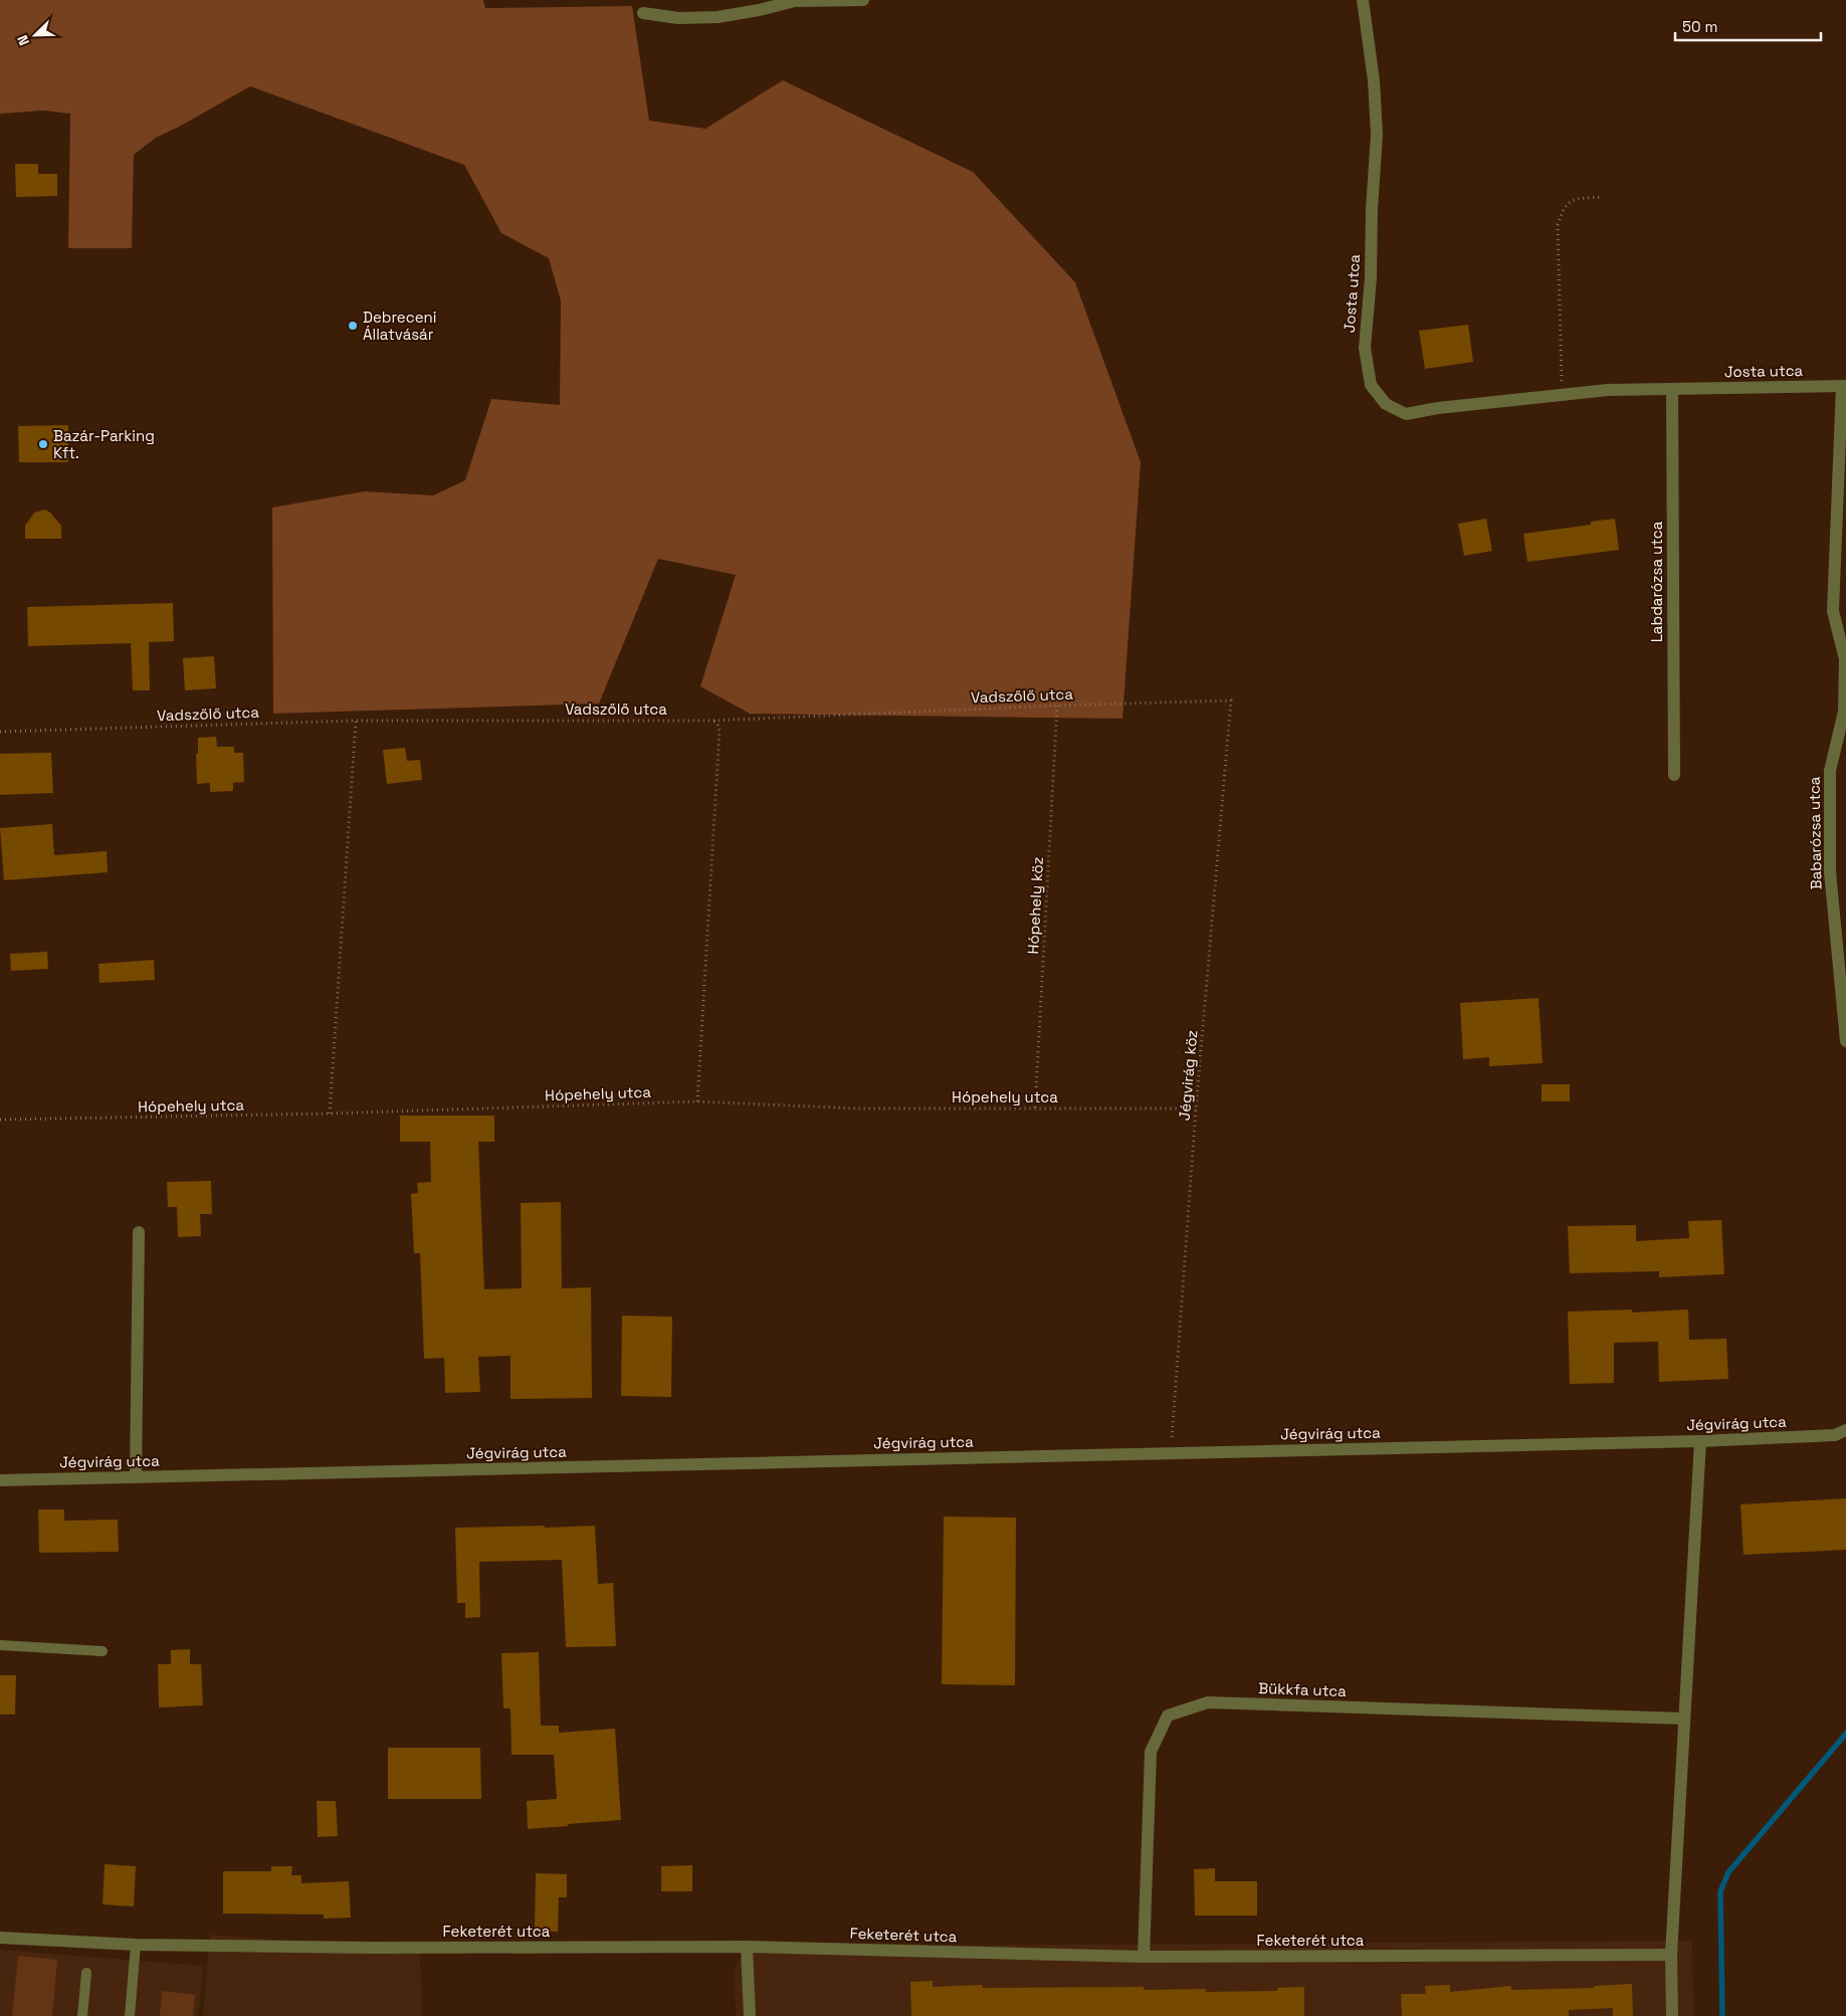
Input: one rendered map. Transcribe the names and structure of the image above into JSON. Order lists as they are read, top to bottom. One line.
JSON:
{"streets":{"street":["Josta utca","Labdarózsa utca","Babarózsa utca","Jégvirág utca","Bükkfa utca","Feketerét utca"],"path":["Vadszőlő utca","Hópehely köz","Jégvirág köz","Hópehely utca"]},"crossings":[["Josta utca","Labdarózsa utca"],["Josta utca","Babarózsa utca"],["Vadszőlő utca","Hópehely köz"],["Vadszőlő utca","Jégvirág köz"],["Hópehely köz","Hópehely utca"],["Jégvirág köz","Hópehely utca"],["Jégvirág köz","Jégvirág utca"],["Bükkfa utca","Feketerét utca"]],"places":["Debreceni Állatvásár","Bazár-Parking Kft."],"scale_bar":"50 m","north":"bottom left"}
